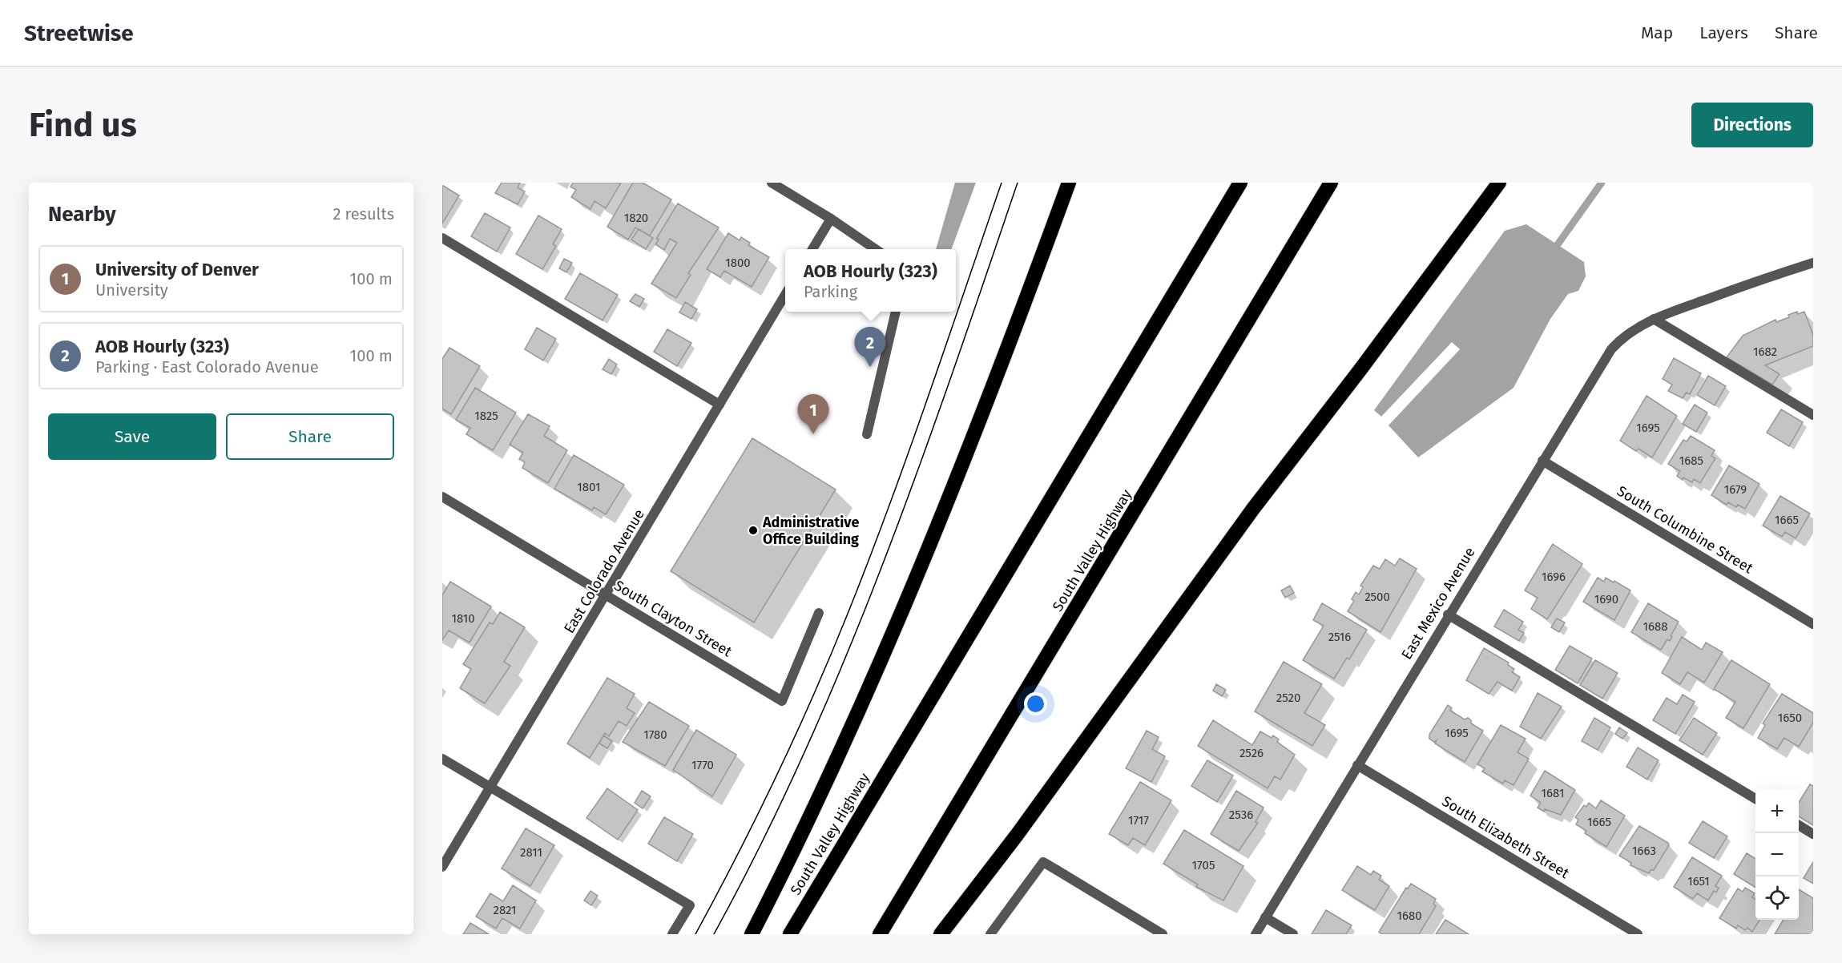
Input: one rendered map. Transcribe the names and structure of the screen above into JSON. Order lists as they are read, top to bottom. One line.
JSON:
{"streets":{"highway":["South Valley Highway"],"street":["South Columbine Street","East Colorado Avenue","East Mexico Avenue","South Clayton Street","South Elizabeth Street"]},"crossings":[["South Columbine Street","East Mexico Avenue"],["East Colorado Avenue","South Clayton Street"],["East Mexico Avenue","South Elizabeth Street"]],"places":["Administrative Office Building"],"house_numbers":["1820","1800","1682","1825","1695","1685","1801","1679","1665","1696","2500","1690","1810","1688","2516","2520","1650","1695","1780","2526","1770","1681","2536","1717","1665","1663","2811","1705","1651","2821","1680"],"page":{"header":"Streetwise","nav":["Map","Layers","Share"],"buttons":["Directions",["Save","Share"]],"title":"Find us","heading":["Nearby","2 results"],"list":[{"mark":"1","name":"University of Denver","note":"University","value":"100 m"},{"mark":"2","name":"AOB Hourly (323)","note":"Parking · East Colorado Avenue","value":"100 m"}],"popup":["AOB Hourly (323)","Parking"],"pins":["2","1"],"map_buttons":["+","−"]}}
